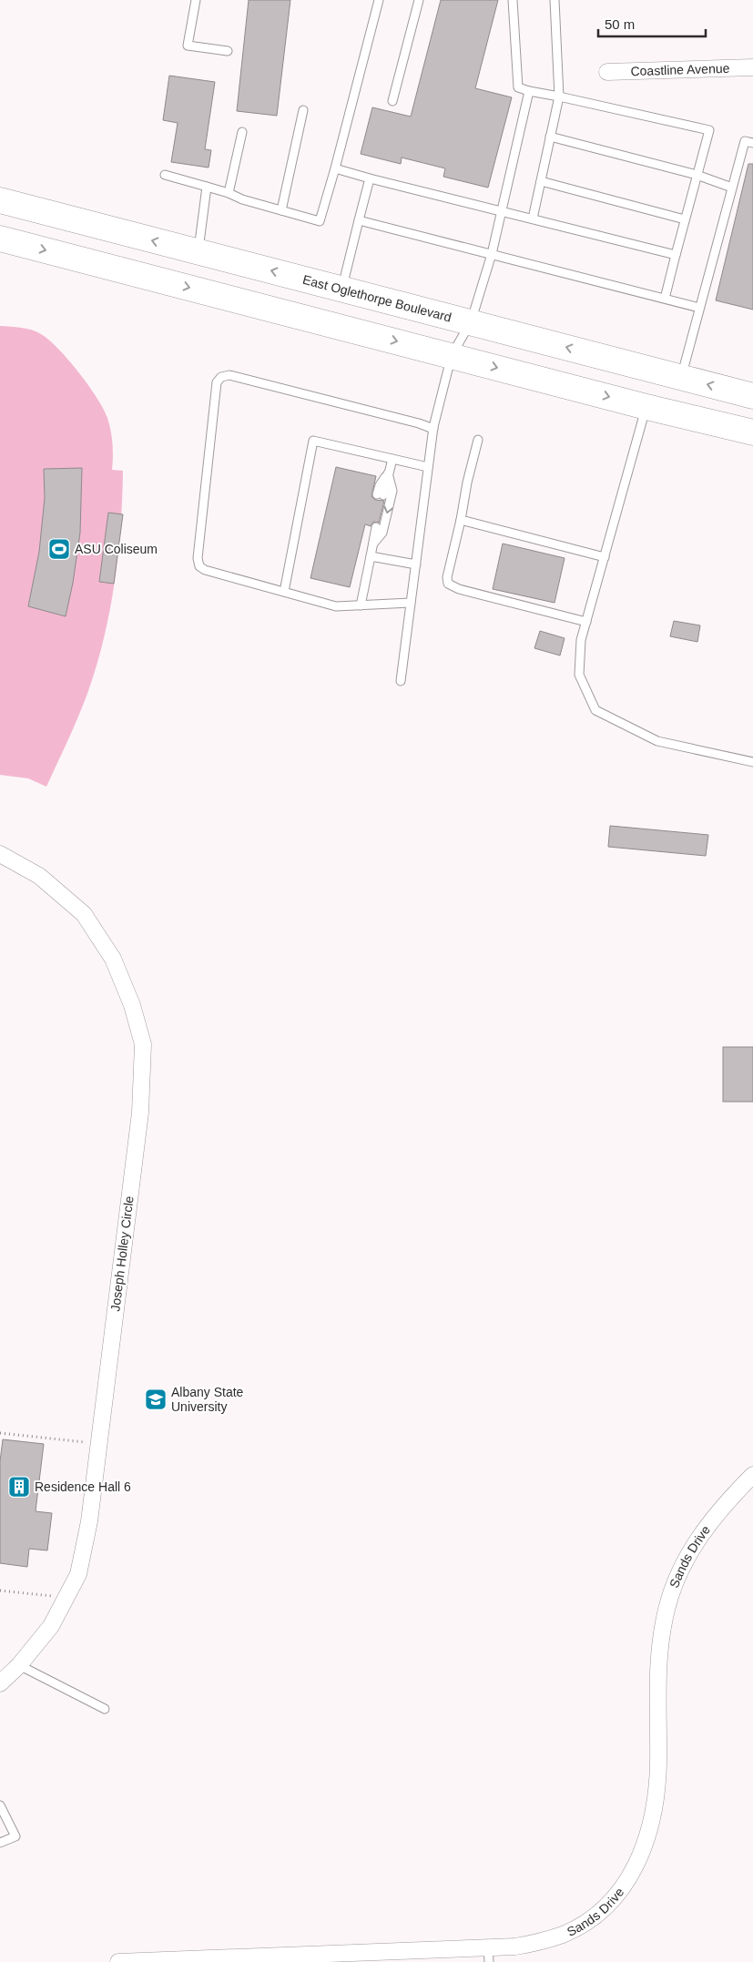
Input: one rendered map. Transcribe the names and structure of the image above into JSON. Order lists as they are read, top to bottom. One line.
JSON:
{"streets":{"main road":["East Oglethorpe Boulevard"],"street":["Coastline Avenue","Joseph Holley Circle","Sands Drive"]},"places":{"sports":["ASU Coliseum"],"school or university":["Albany State University"],"building":["Residence Hall 6"]},"scale_bar":"50 m"}
